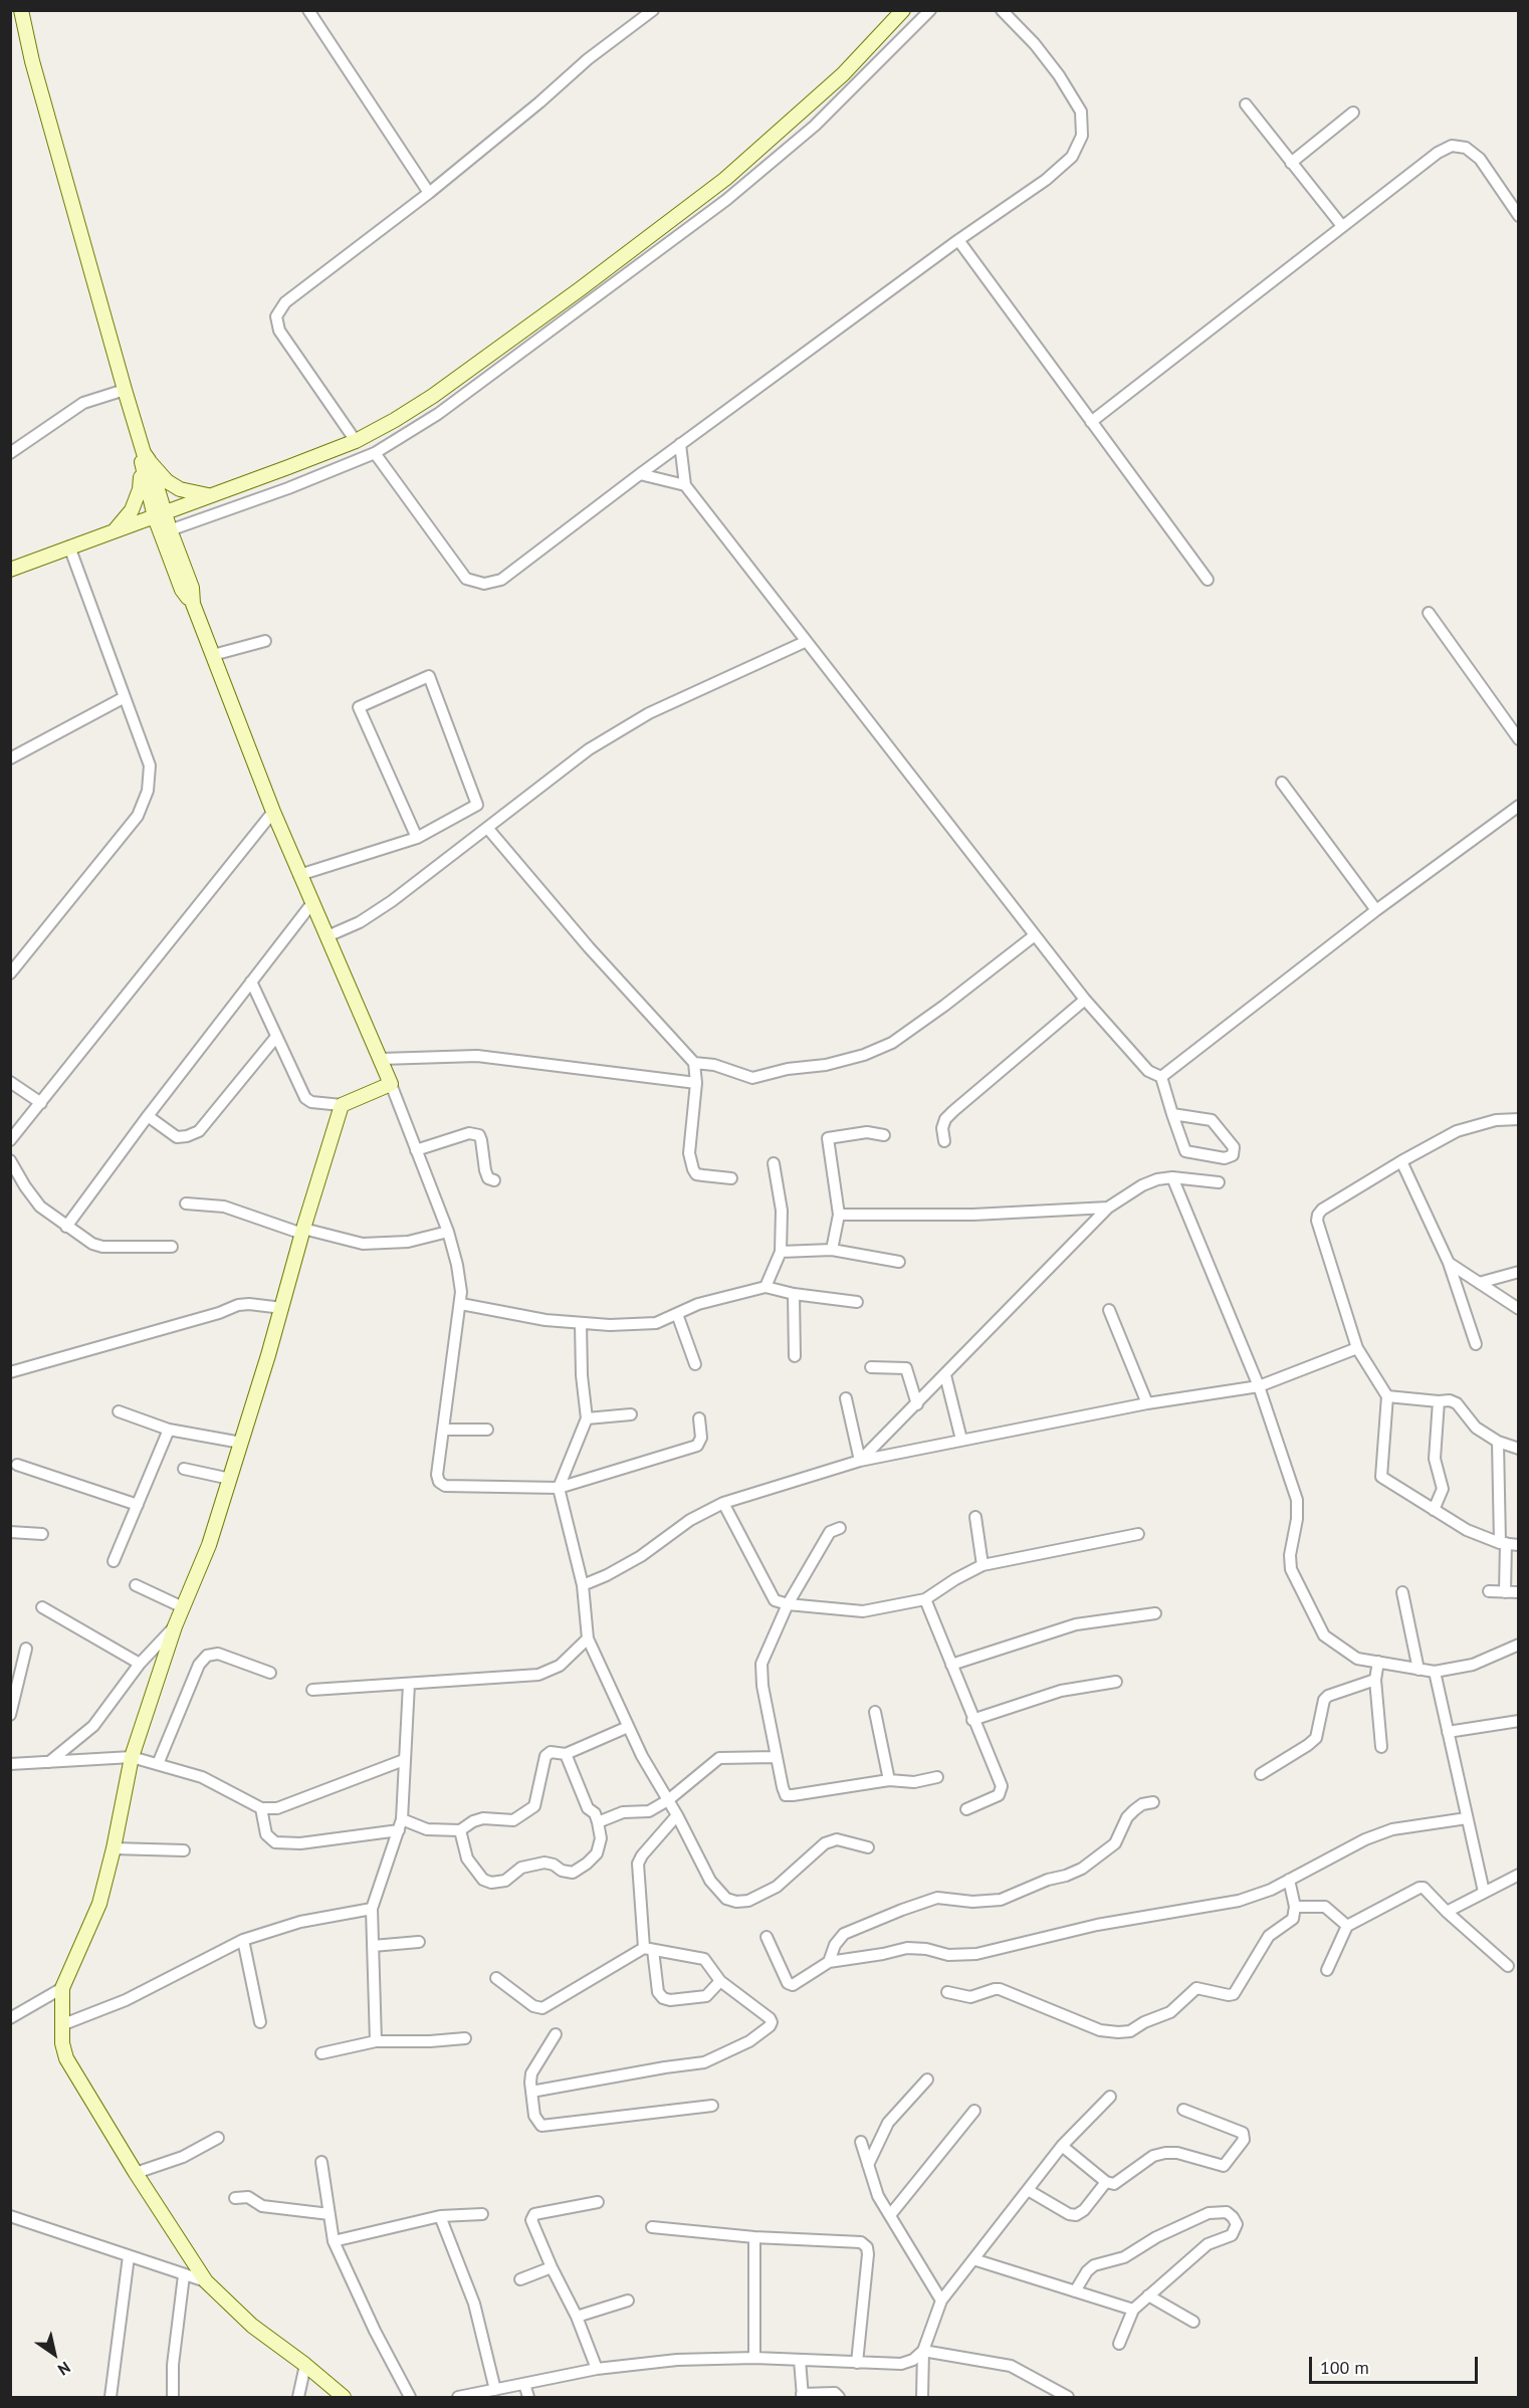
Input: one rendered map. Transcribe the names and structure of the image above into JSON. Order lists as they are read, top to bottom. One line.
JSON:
{"scale_bar":"100 m","north":"bottom right"}
